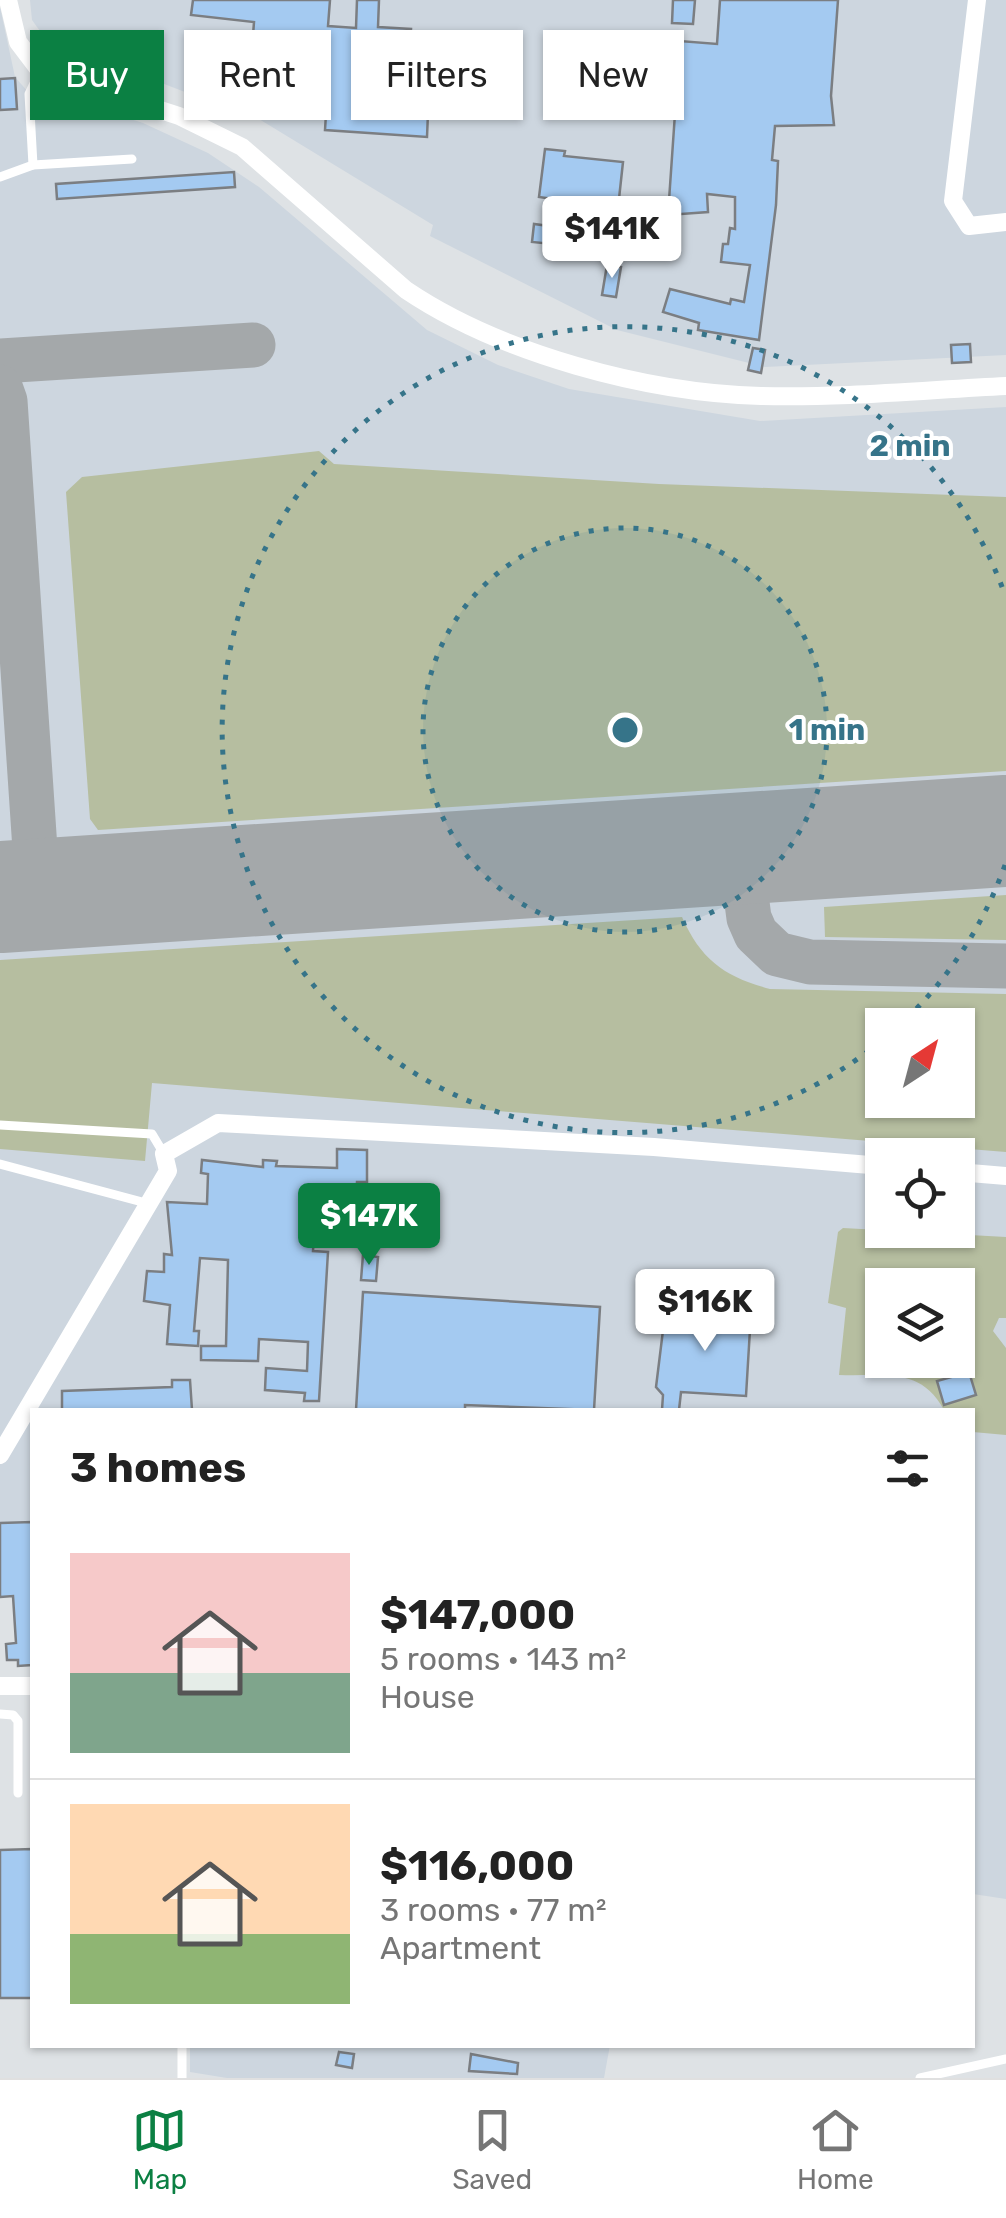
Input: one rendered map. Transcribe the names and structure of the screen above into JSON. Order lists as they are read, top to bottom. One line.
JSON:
{"north":"top right","page":{"chip":["Buy","Rent","Filters","New"],"price":["$141K","$147K","$116K"],"heading":"3 homes","list":[{"name":"$147,000","note":"5 rooms · 143 m² · House"},{"name":"$116,000","note":"3 rooms · 77 m² · Apartment"}],"tabs":["Map","Saved","Home"]},"rings":["2 min","1 min"]}
